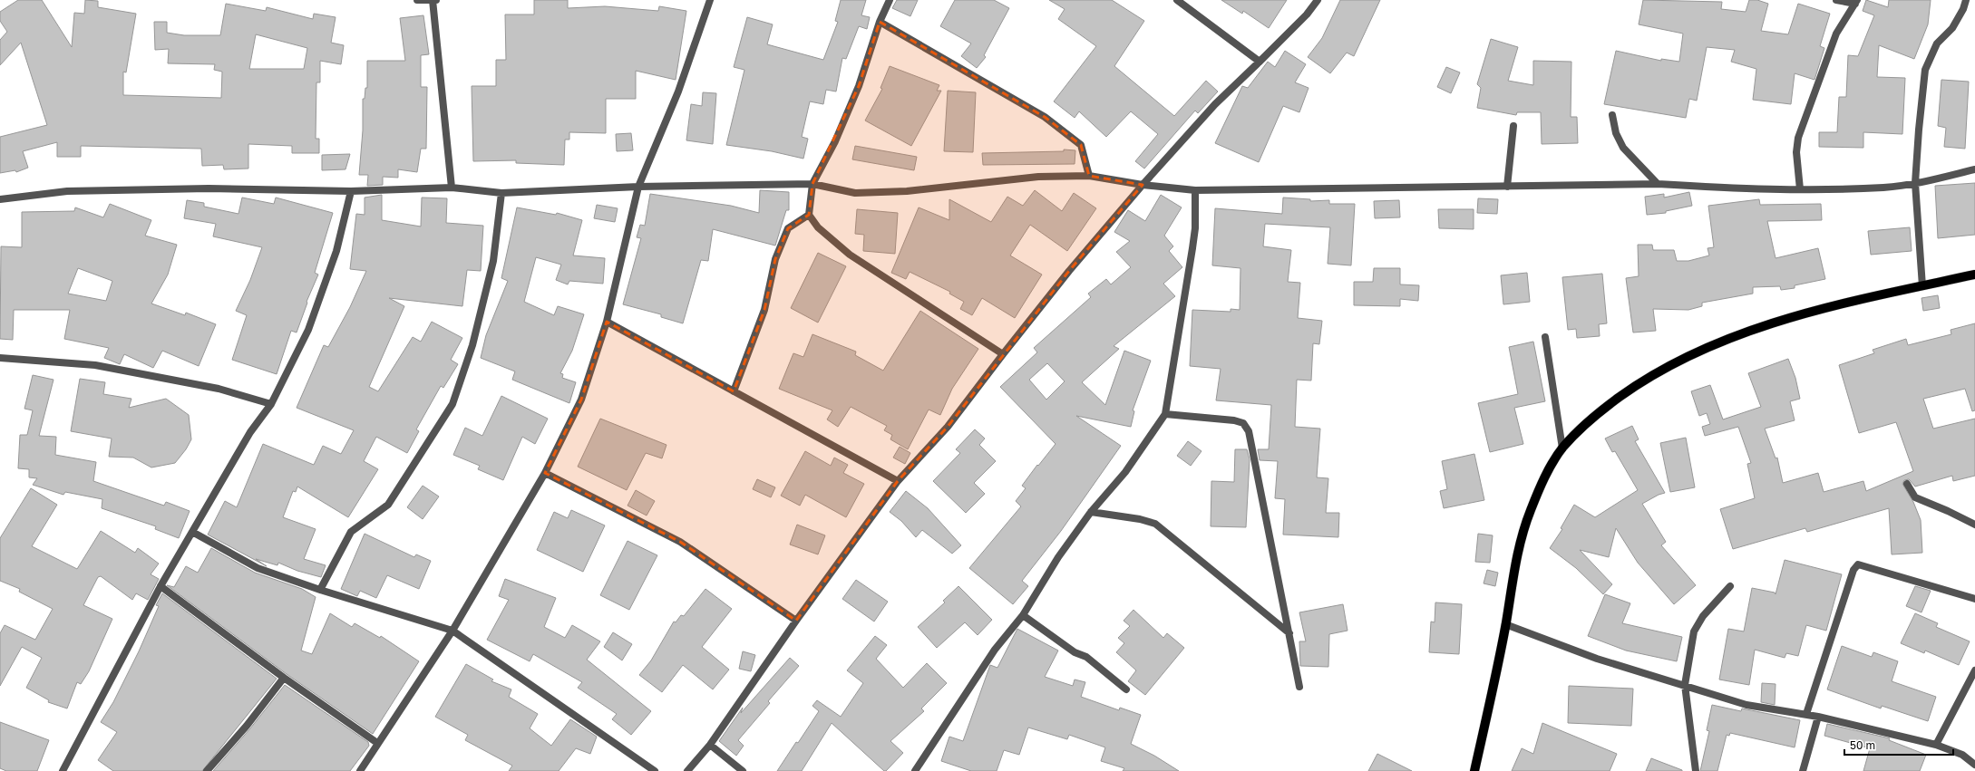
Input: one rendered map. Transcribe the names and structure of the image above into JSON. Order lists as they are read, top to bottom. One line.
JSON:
{"scale_bar":"50 m"}
